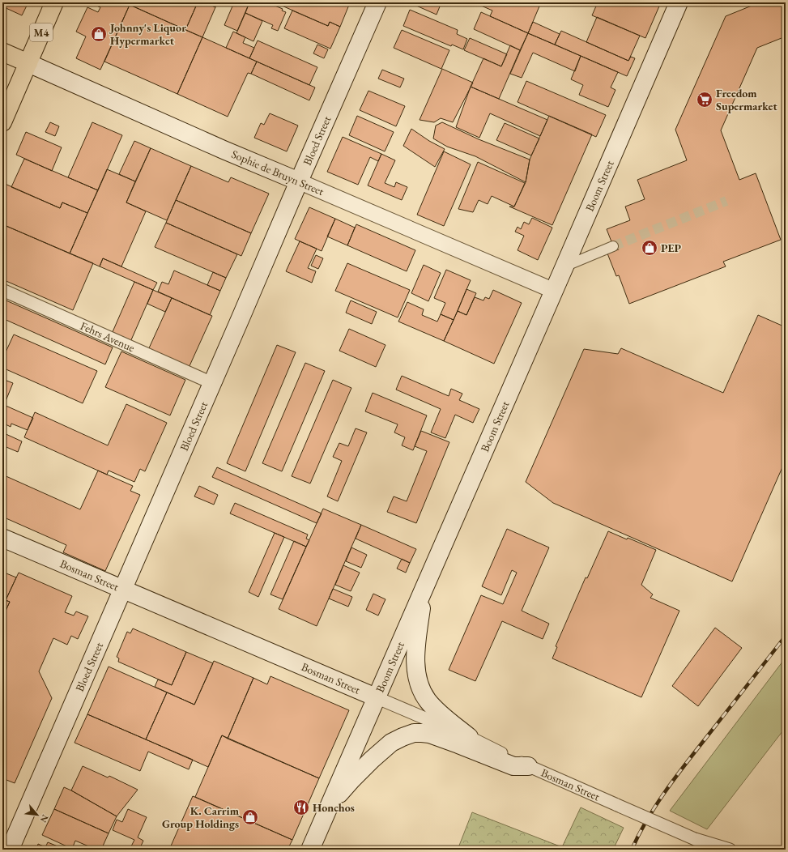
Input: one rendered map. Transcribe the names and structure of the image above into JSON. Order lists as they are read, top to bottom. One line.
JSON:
{"streets":{"main road":["M4","Bloed Street","Sophie de Bruyn Street","Boom Street","Bosman Street"],"street":["Fehrs Avenue"]},"crossings":[["M4","Sophie de Bruyn Street"],["Bloed Street","Sophie de Bruyn Street"],["Bloed Street","Fehrs Avenue"],["Bloed Street","Bosman Street"],["Sophie de Bruyn Street","Boom Street"],["Boom Street","Bosman Street"]],"places":{"shop":["Johnny's Liquor Hypermarket","PEP","K. Carrim Group Holdings"],"supermarket":["Freedom Supermarket"],"restaurant":["Honchos"]},"north":"bottom right"}
